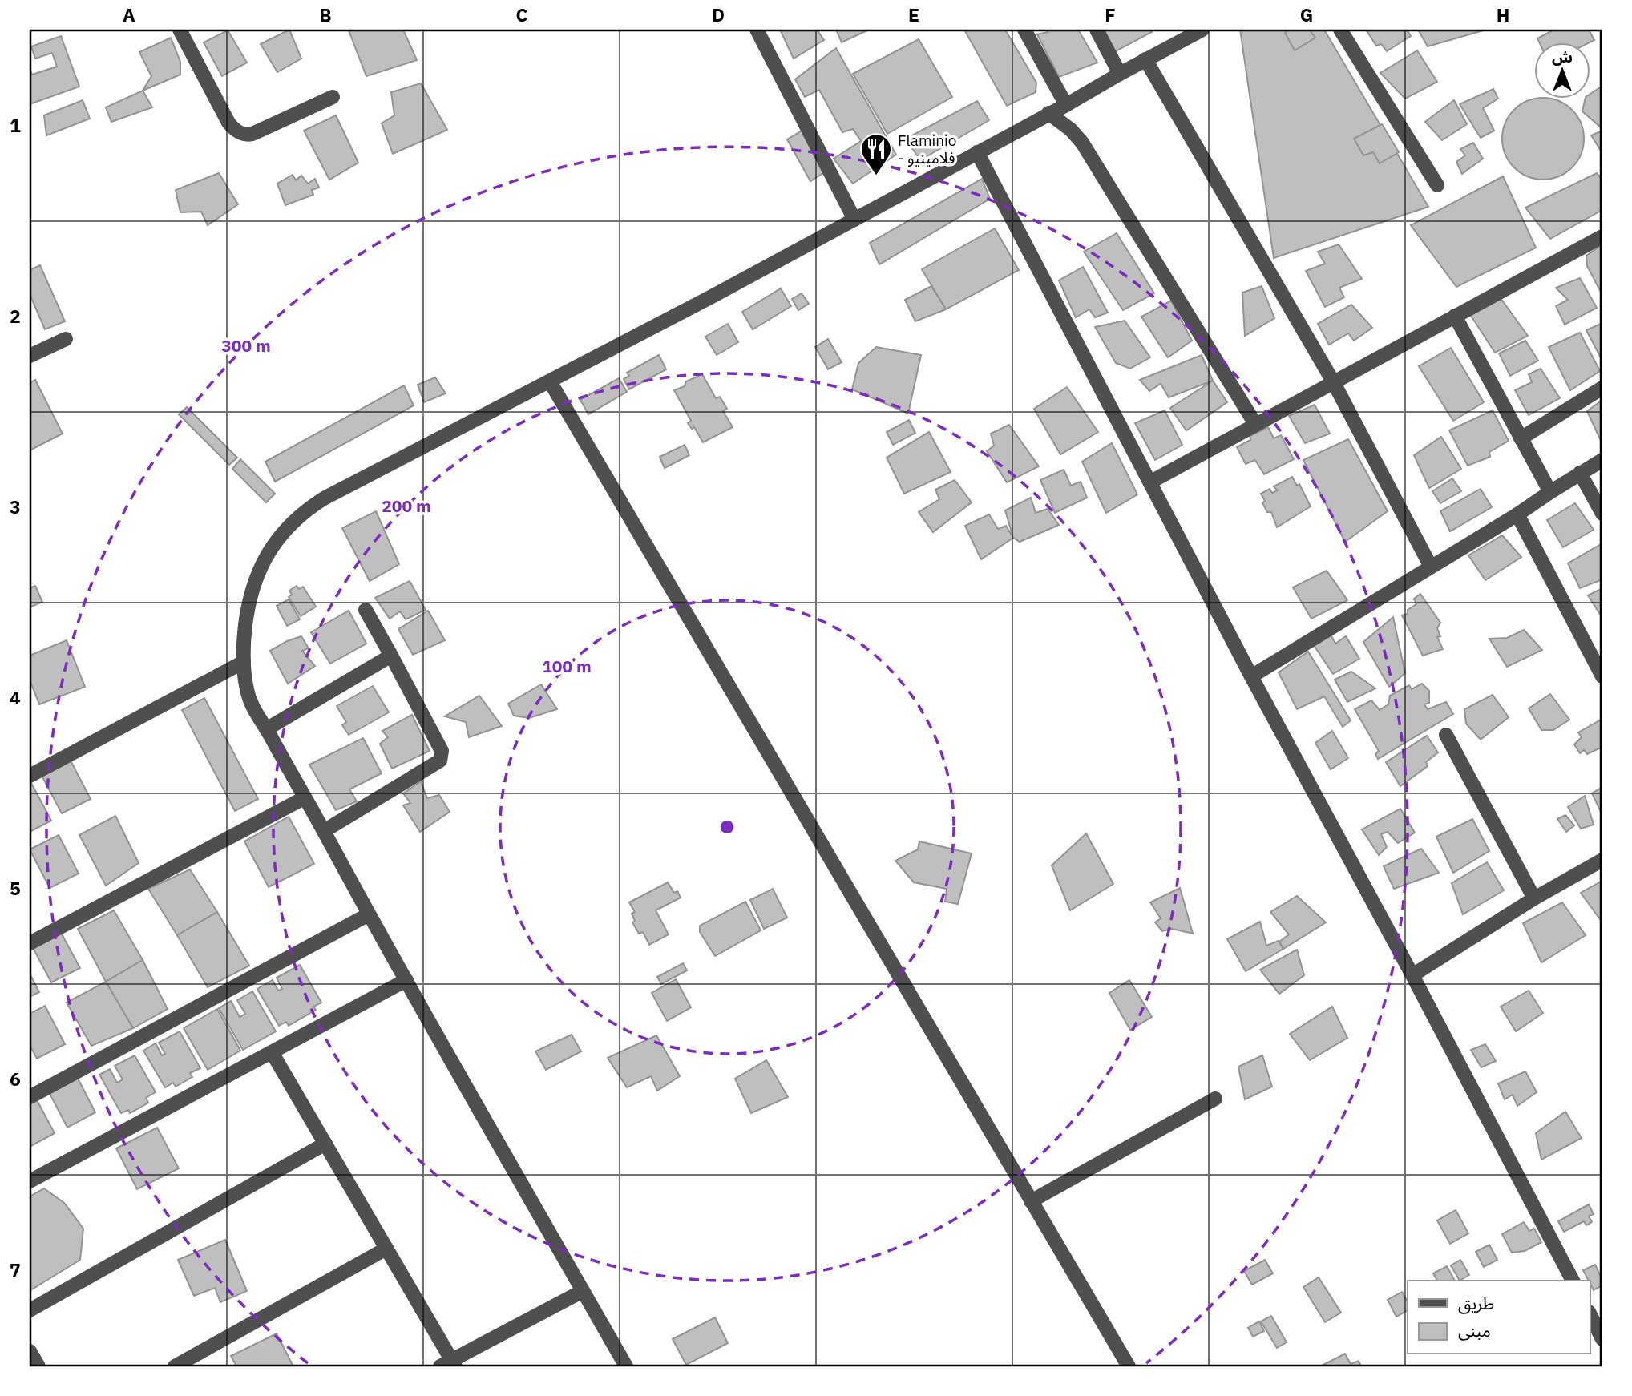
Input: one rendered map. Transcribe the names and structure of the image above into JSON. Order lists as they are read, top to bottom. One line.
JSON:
{"places":{"restaurant":["Flaminio - فلامينيو"]},"legend":["طريق","مبنى"],"north":"top","grid":{"columns":["A","B","C","D","E","F","G","H"],"rows":["1","2","3","4","5","6","7"]},"rings":["300 m","200 m","100 m"]}
